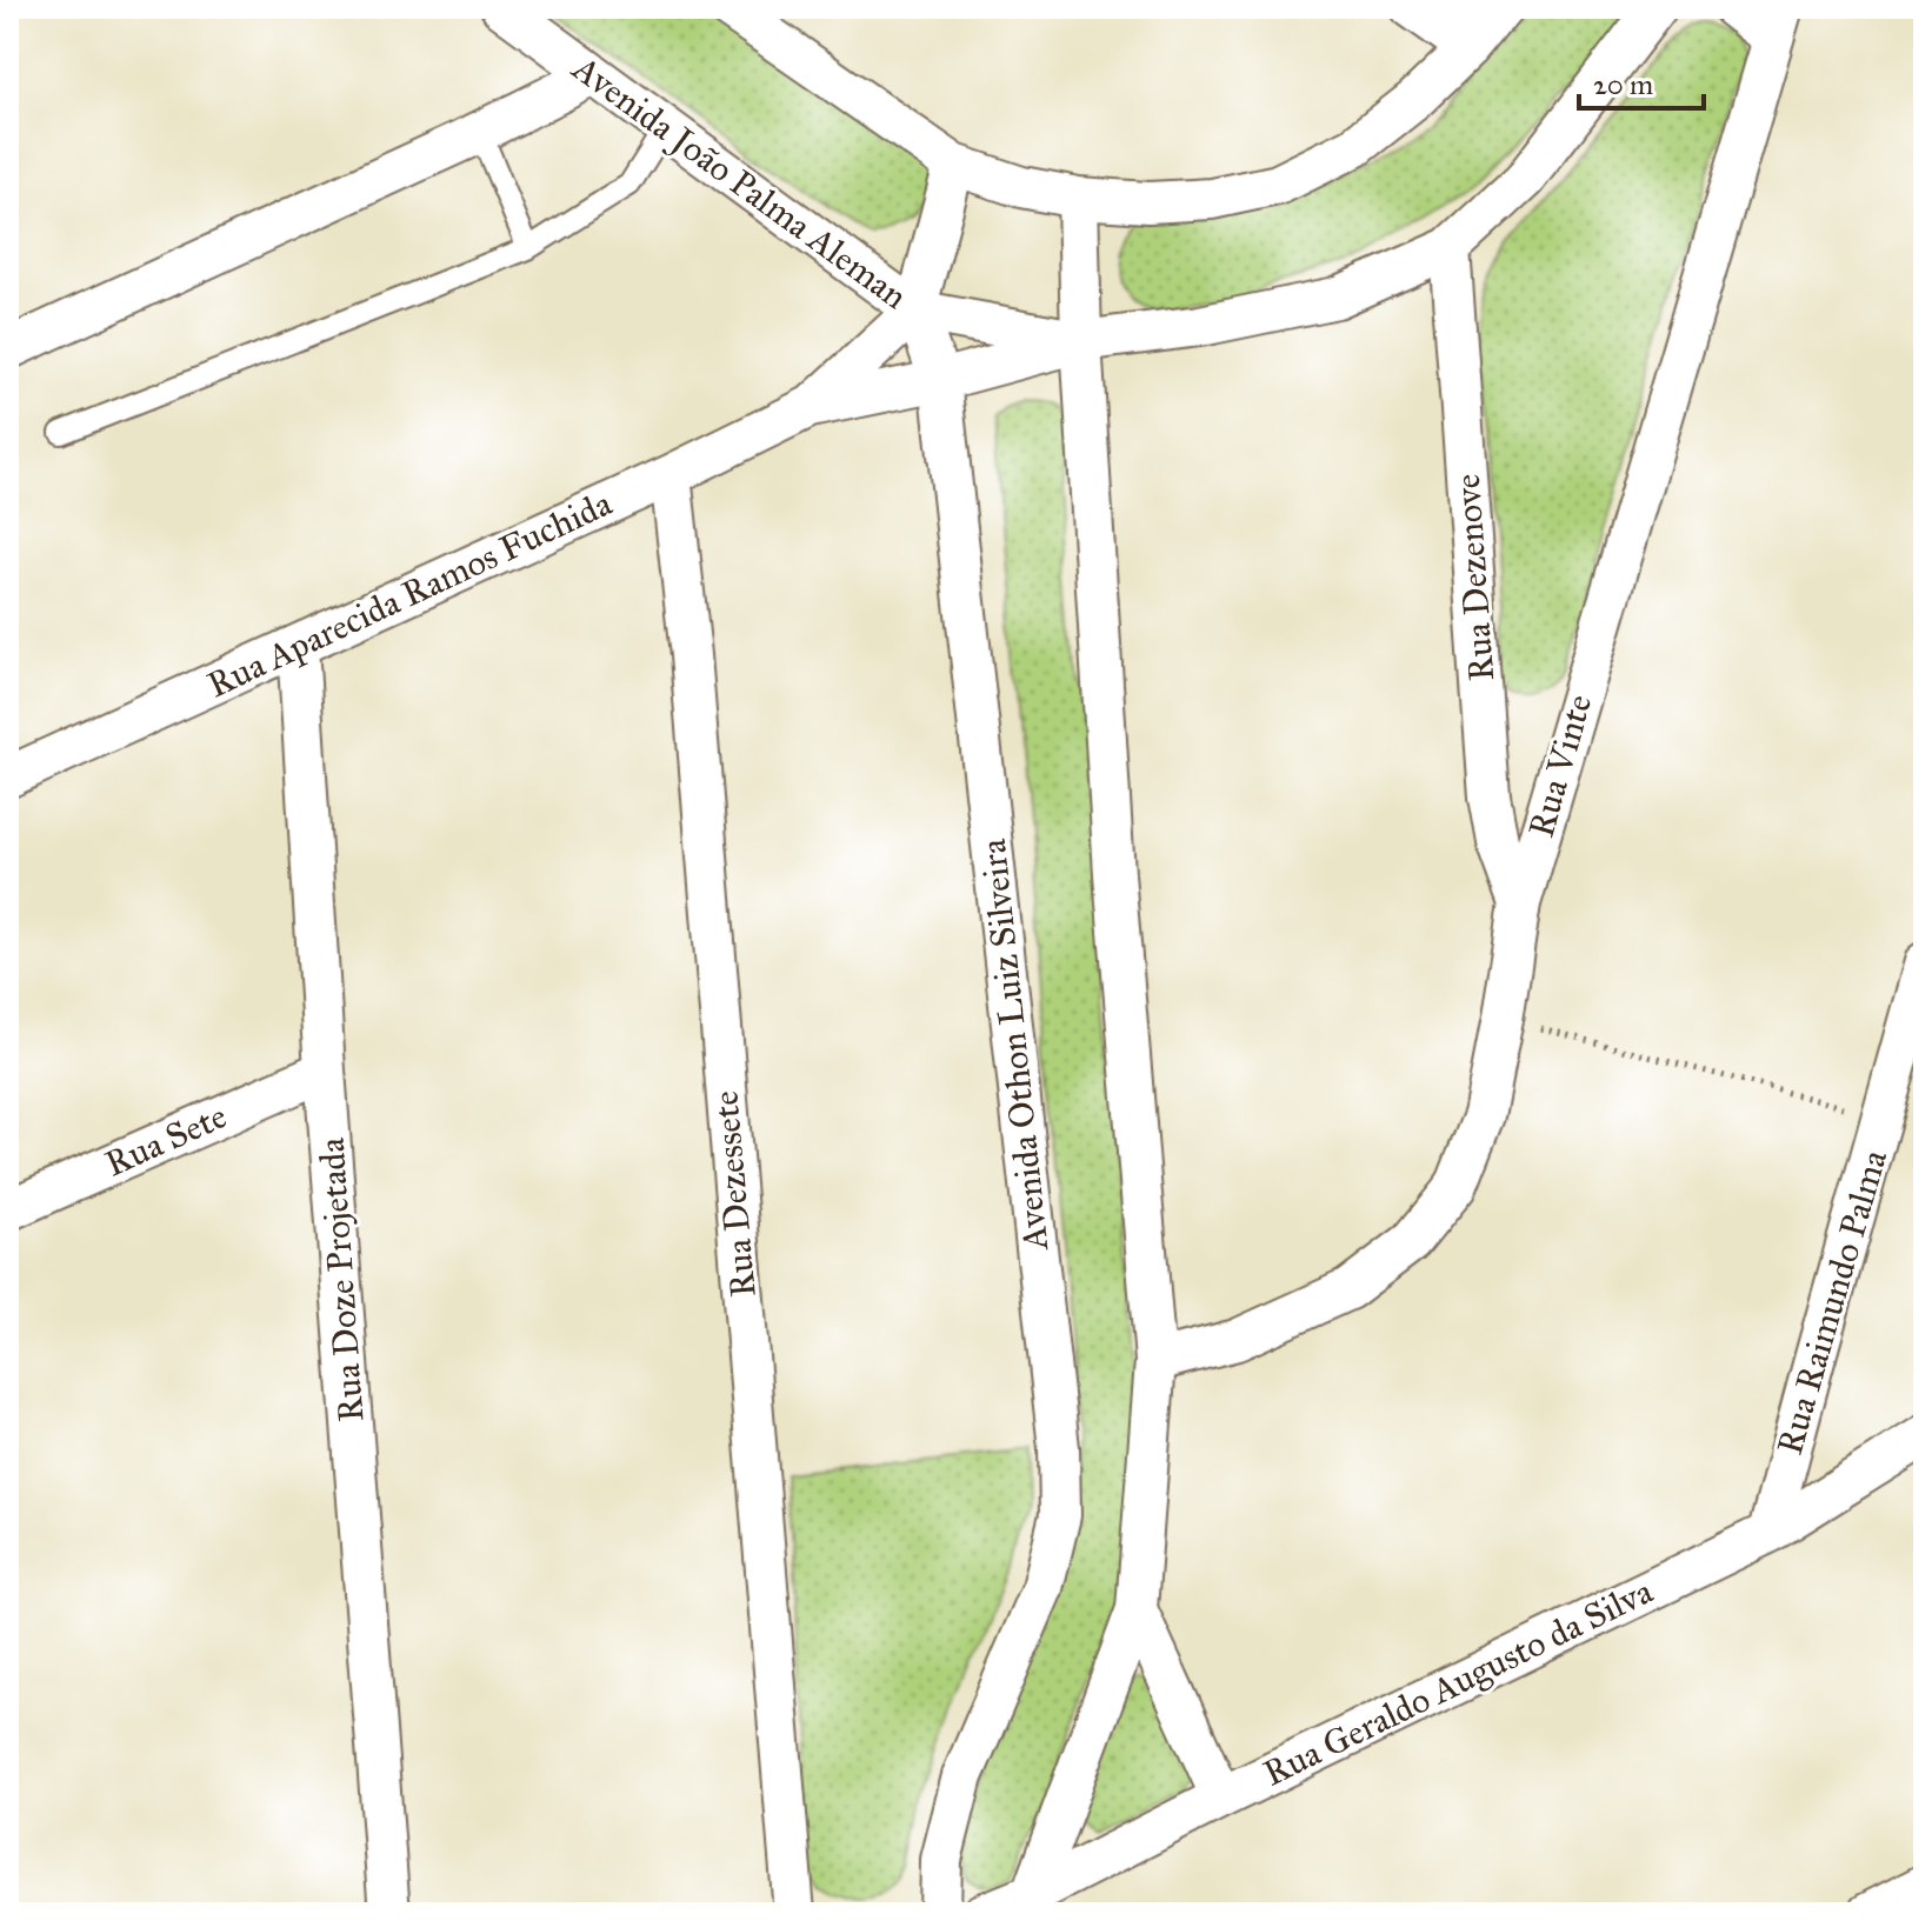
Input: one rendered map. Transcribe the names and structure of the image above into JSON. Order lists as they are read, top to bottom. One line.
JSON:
{"streets":{"street":["Avenida João Palma Aleman","Rua Dezenove","Rua Aparecida Ramos Fuchida","Rua Vinte","Avenida Othon Luiz Silveira","Rua Sete","Rua Dezessete","Rua Doze Projetada","Rua Raimundo Palma","Rua Geraldo Augusto da Silva"]},"crossings":[["Avenida João Palma Aleman","Rua Dezenove"],["Avenida João Palma Aleman","Rua Aparecida Ramos Fuchida"],["Avenida João Palma Aleman","Avenida Othon Luiz Silveira"],["Rua Dezenove","Rua Vinte"],["Rua Aparecida Ramos Fuchida","Avenida Othon Luiz Silveira"],["Rua Aparecida Ramos Fuchida","Rua Dezessete"],["Rua Aparecida Ramos Fuchida","Rua Doze Projetada"],["Rua Sete","Rua Doze Projetada"],["Rua Raimundo Palma","Rua Geraldo Augusto da Silva"]],"scale_bar":"20 m"}
